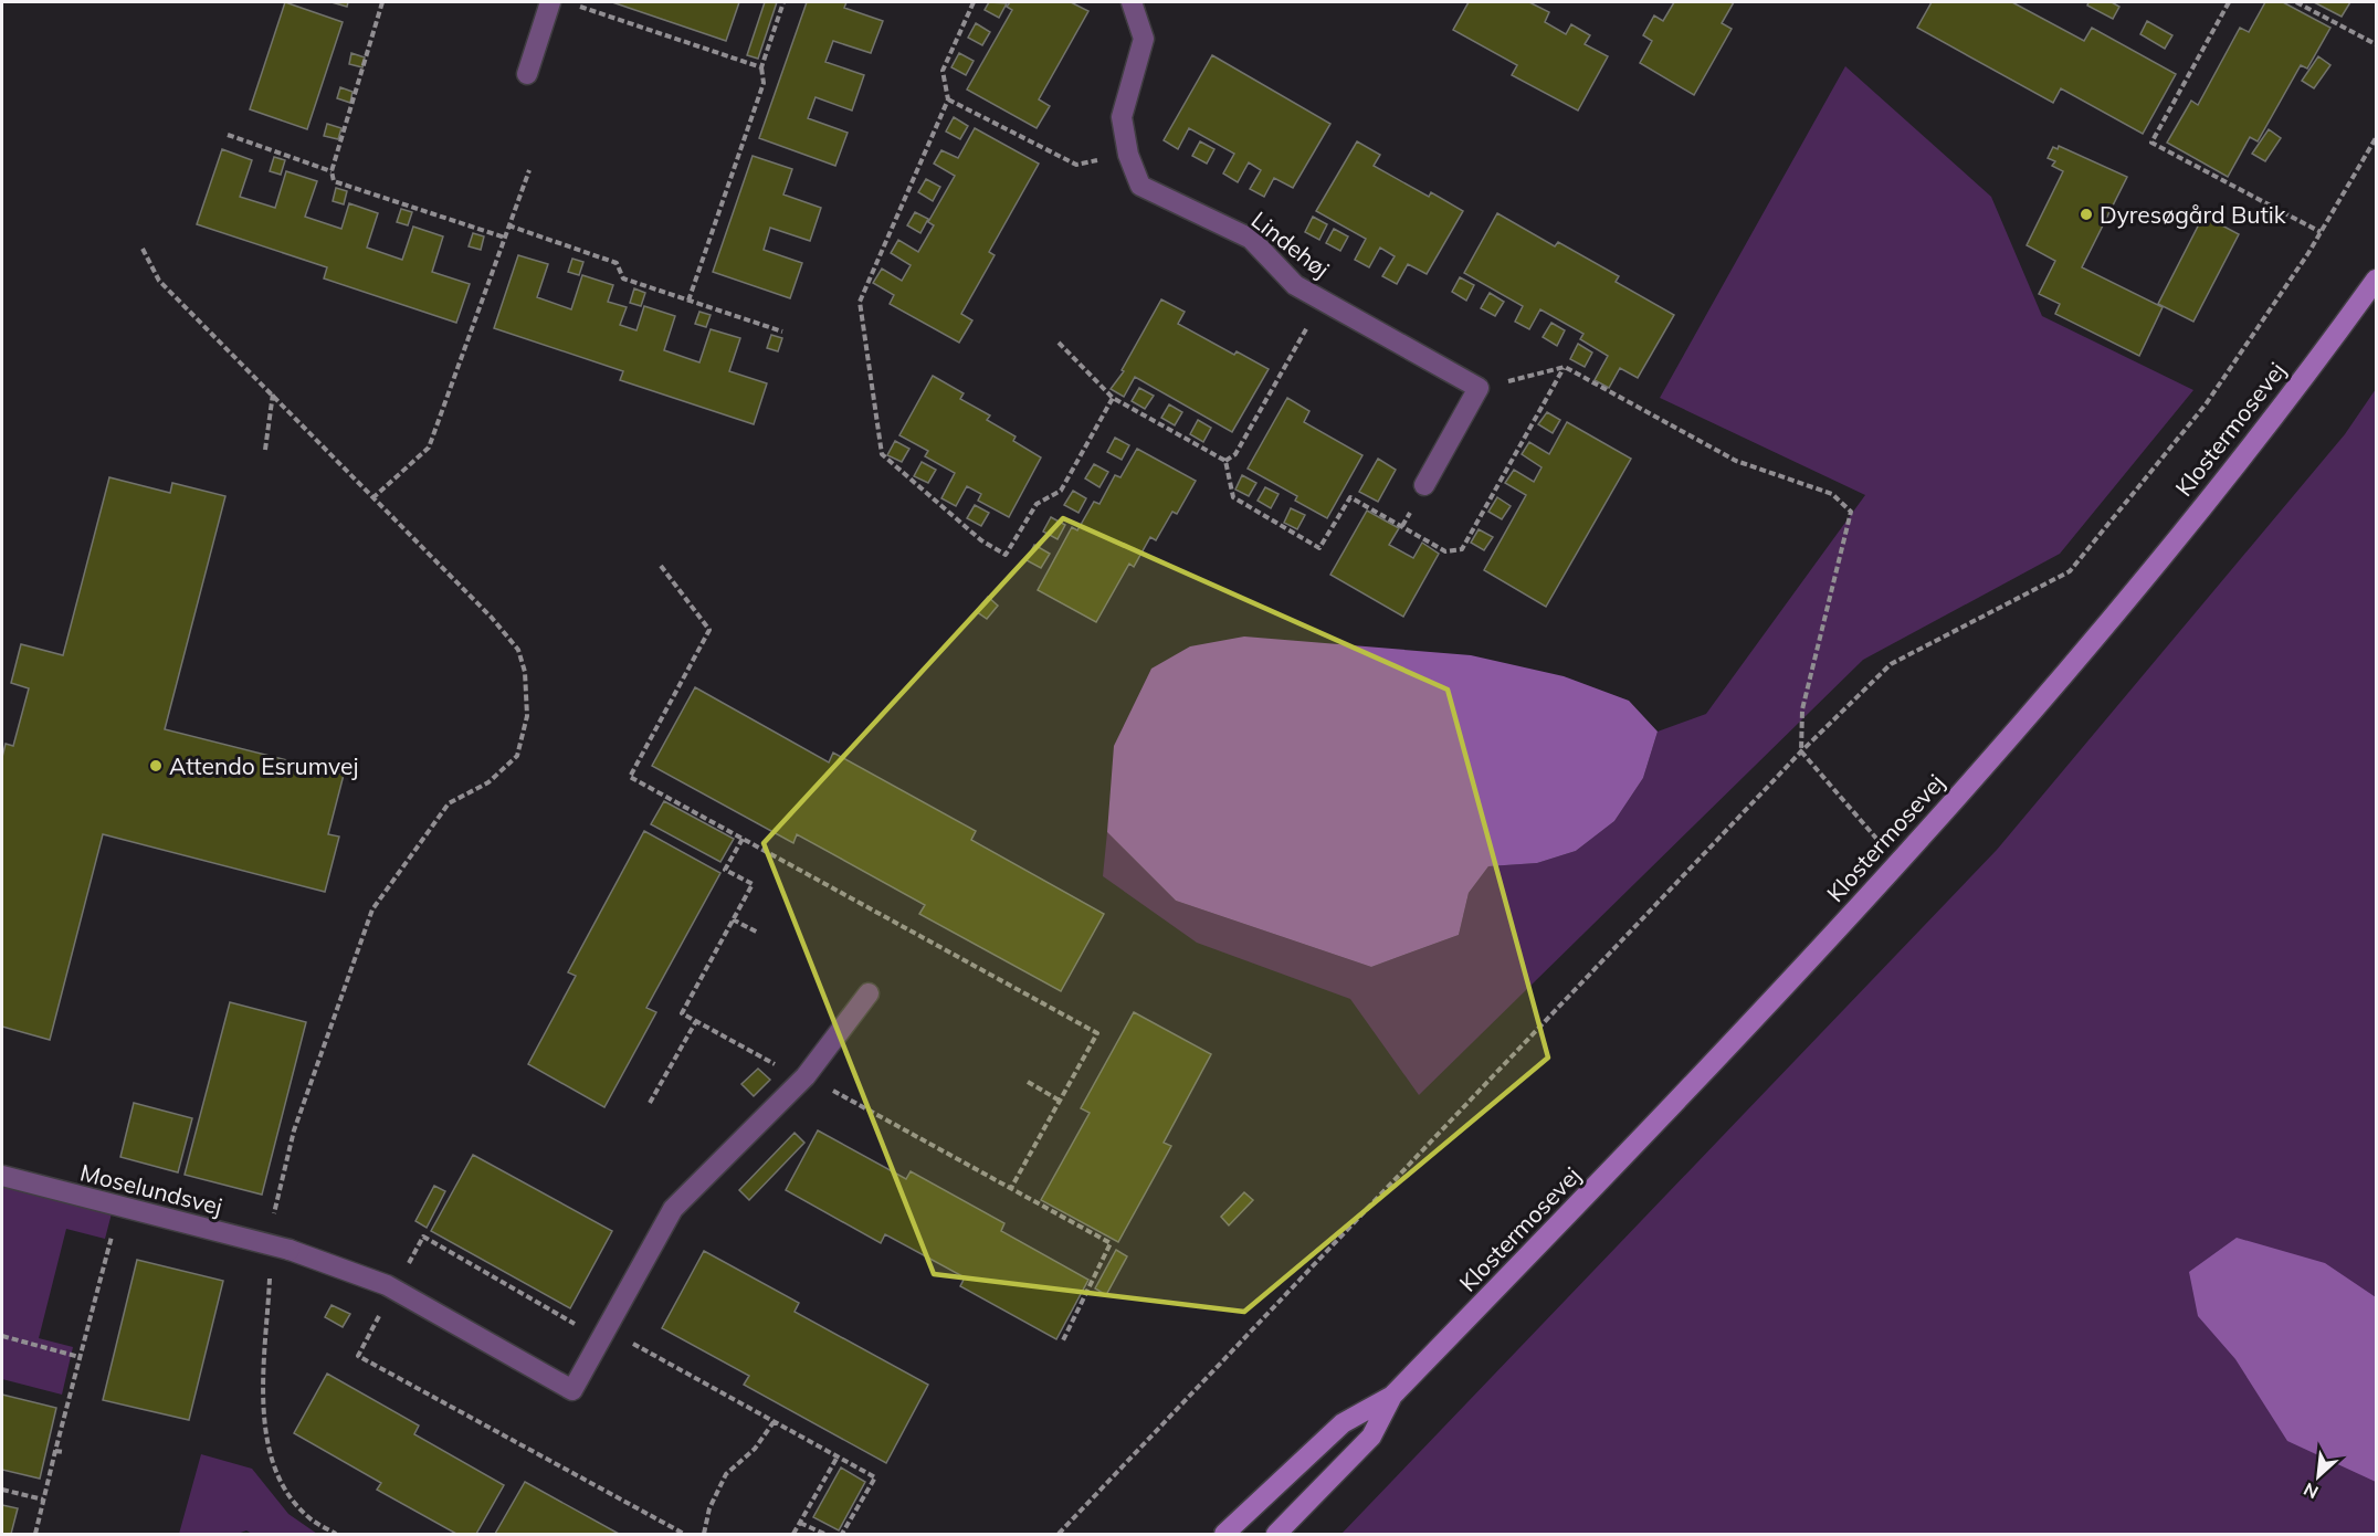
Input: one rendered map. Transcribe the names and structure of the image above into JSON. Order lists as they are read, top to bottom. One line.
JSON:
{"streets":{"main road":["Klostermosevej"],"street":["Lindehøj","Moselundsvej"]},"places":["Dyresøgård Butik","Attendo Esrumvej"],"north":"bottom left"}
